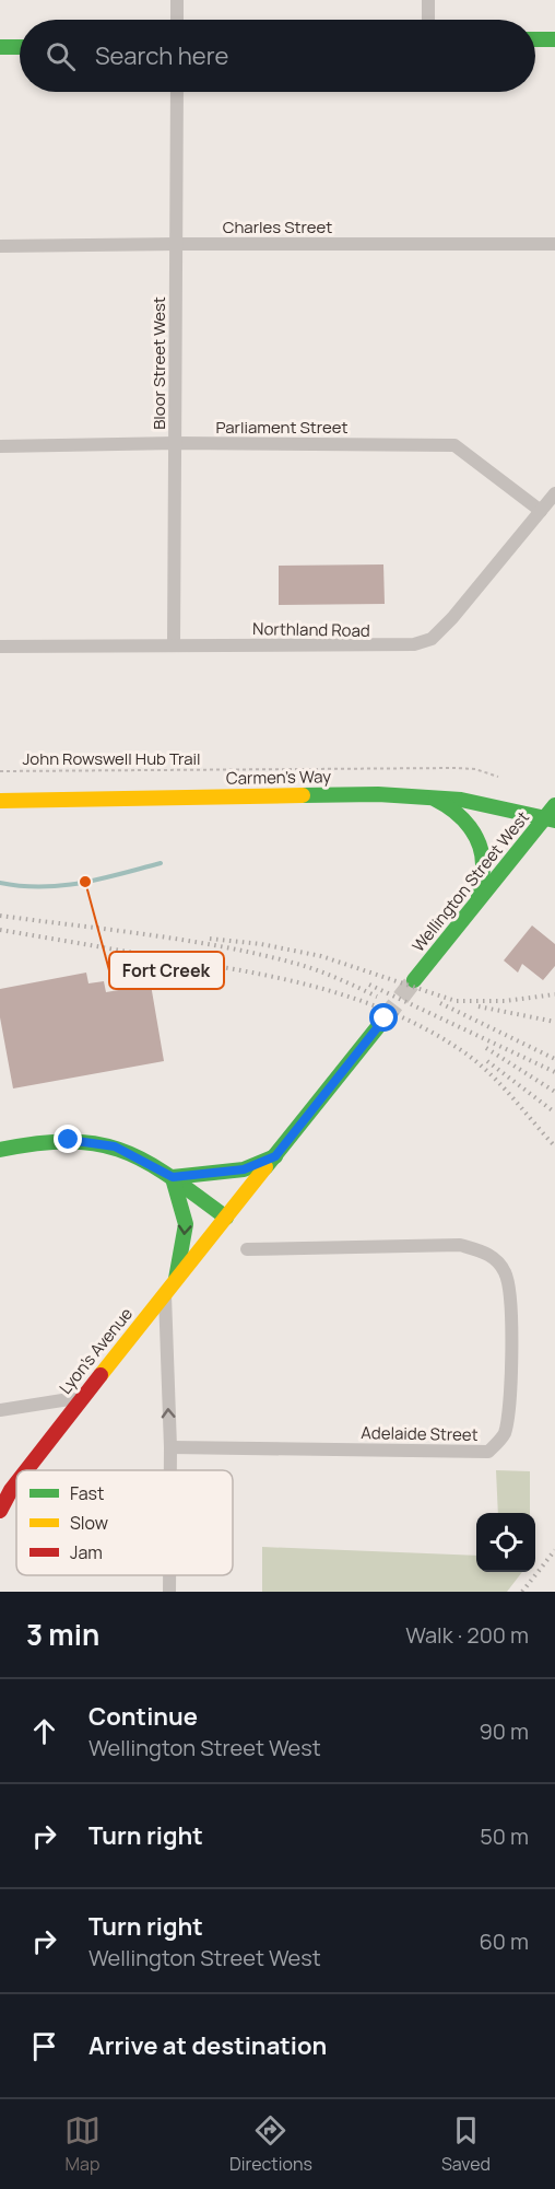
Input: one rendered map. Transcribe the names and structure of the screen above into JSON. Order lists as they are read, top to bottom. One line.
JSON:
{"streets":{"main road":["Carmen's Way","Wellington Street West","Lyon's Avenue"],"street":["Charles Street","Bloor Street West","Parliament Street","Northland Road","Adelaide Street"],"path":["John Rowswell Hub Trail"]},"crossings":[["Charles Street","Bloor Street West"],["Bloor Street West","Parliament Street"],["Bloor Street West","Northland Road"],["Parliament Street","Northland Road"],["Carmen's Way","Wellington Street West"]],"places":["Fort Creek"],"legend":["Fast","Slow","Jam"],"page":{"search":"Search here","heading":["3 min","Walk · 200 m"],"list":[["Continue","Wellington Street West","90 m"],["Turn right","50 m"],["Turn right","Wellington Street West","60 m"],"Arrive at destination"],"nav":["Map","Directions","Saved"]}}
